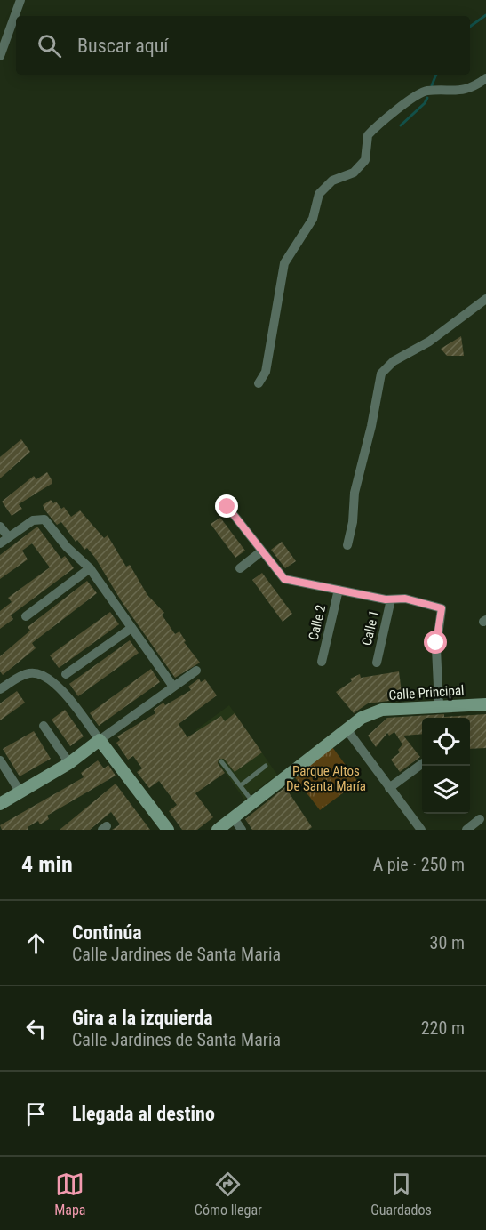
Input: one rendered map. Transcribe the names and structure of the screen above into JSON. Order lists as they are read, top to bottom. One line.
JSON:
{"streets":{"street":["Calle 2","Calle 1","Calle Principal"]},"parks":["Parque Altos De Santa María"],"page":{"search":"Buscar aquí","heading":["4 min","A pie · 250 m"],"list":[["Continúa","Calle Jardines de Santa Maria","30 m"],["Gira a la izquierda","Calle Jardines de Santa Maria","220 m"],"Llegada al destino"],"nav":["Mapa","Cómo llegar","Guardados"]}}
